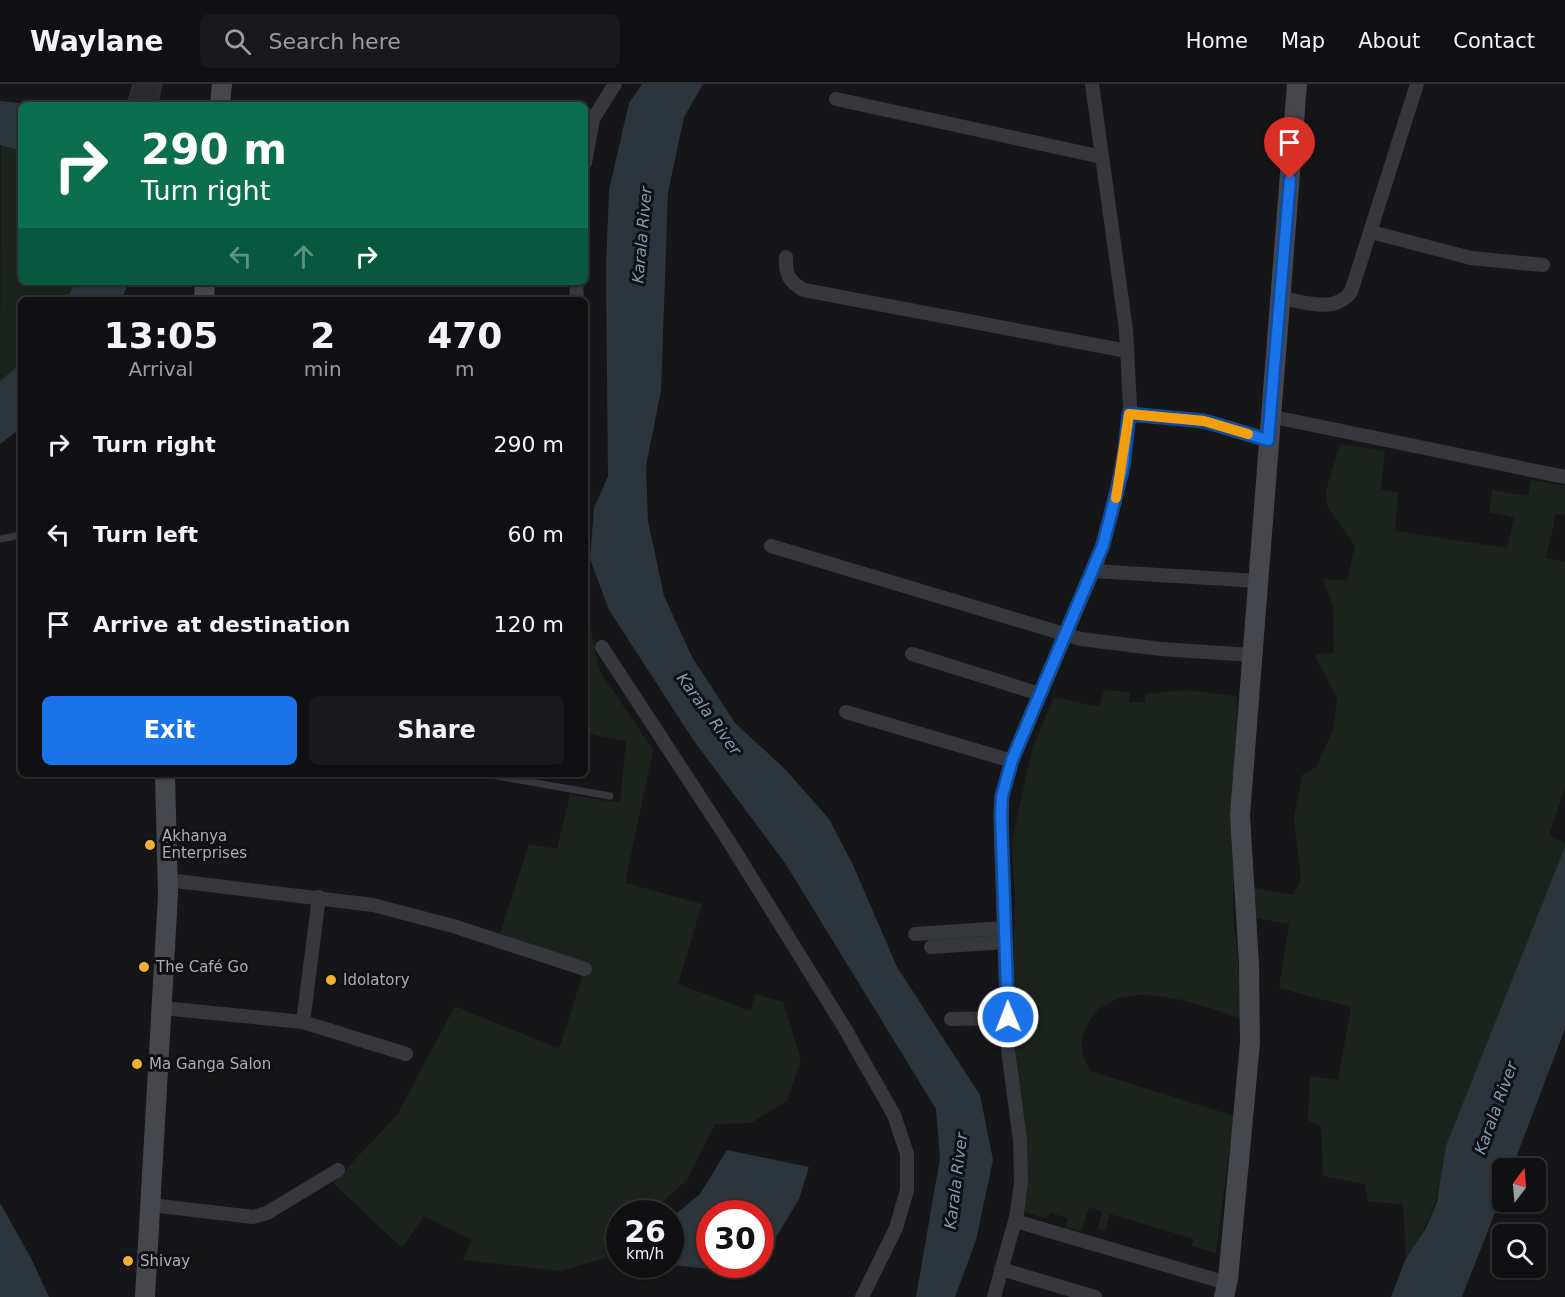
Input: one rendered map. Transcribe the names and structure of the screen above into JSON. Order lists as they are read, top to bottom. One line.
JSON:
{"water":["Karala River"],"places":["Akhanya Enterprises","The Café Go","Idolatory","Ma Ganga Salon","Shivay"],"north":"top","page":{"header":"Waylane","search":"Search here","nav":["Home","Map","About","Contact"],"turn":["290 m","Turn right"],"eta":["13:05","Arrival","2","min","470","m"],"list":[{"name":"Turn right","value":"290 m"},{"name":"Turn left","value":"60 m"},{"name":"Arrive at destination","value":"120 m"}],"buttons":["Exit","Share"],"speed":"26 km/h","limit":"30"}}
